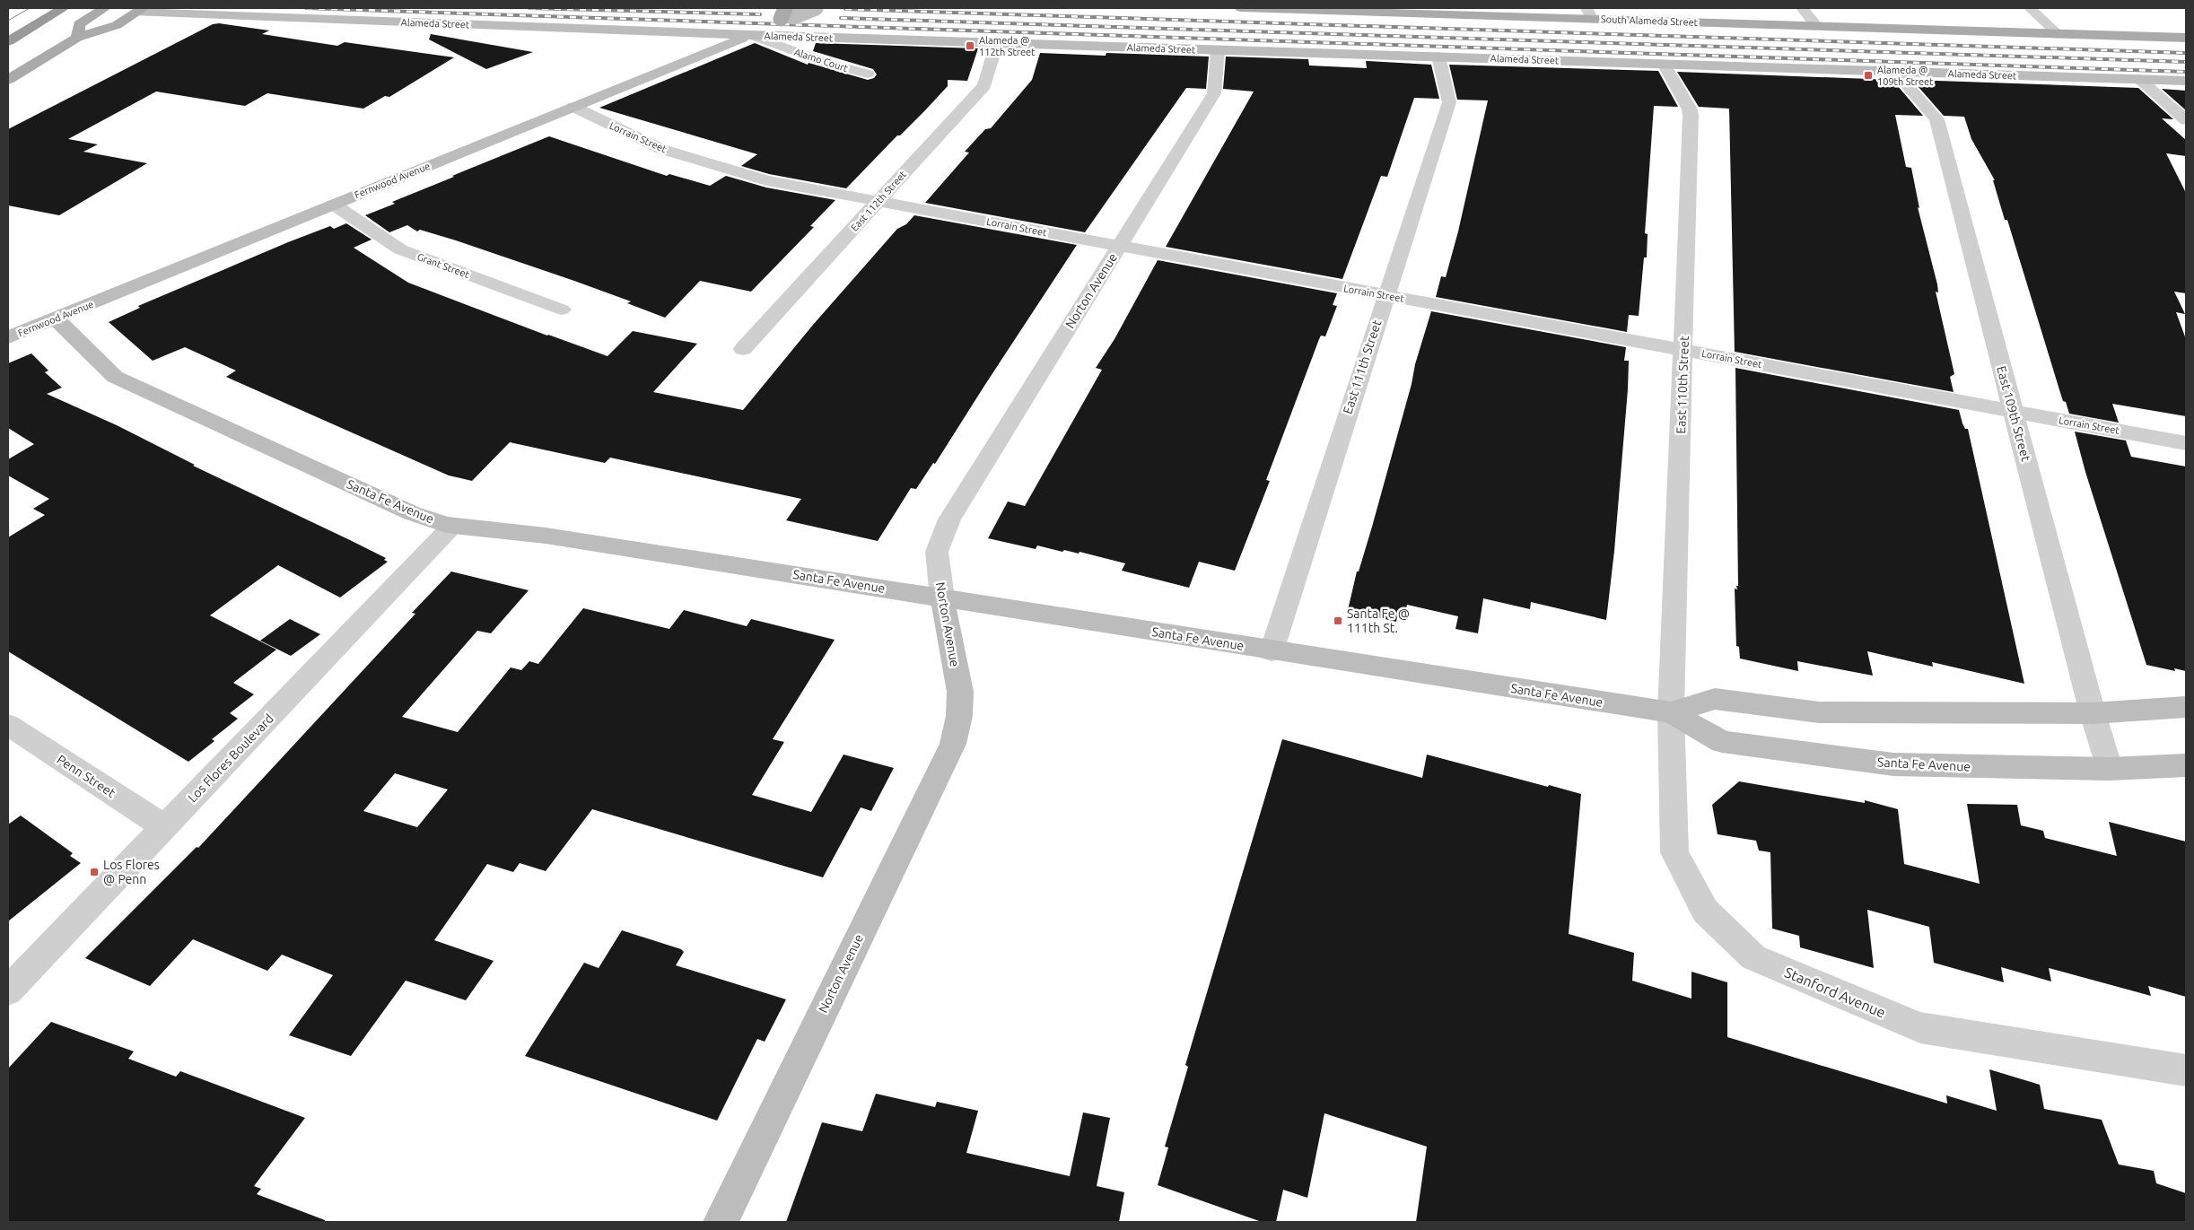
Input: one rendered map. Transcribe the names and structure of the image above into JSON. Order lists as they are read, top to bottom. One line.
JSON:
{"streets":{"main road":["South Alameda Street"],"street":["Alameda Street","Alamo Court","Lorrain Street","Fernwood Avenue","East 112th Street","Grant Street","Norton Avenue","East 111th Street","East 110th Street","East 109th Street","Santa Fe Avenue","Los Flores Boulevard","Penn Street","Stanford Avenue"]},"crossings":[["Alameda Street","Alamo Court"],["Alameda Street","Fernwood Avenue"],["Alameda Street","East 112th Street"],["Alameda Street","Norton Avenue"],["Alameda Street","East 111th Street"],["Alameda Street","East 110th Street"],["Alameda Street","East 109th Street"],["Alamo Court","Fernwood Avenue"],["Lorrain Street","Fernwood Avenue"],["Lorrain Street","East 112th Street"],["Lorrain Street","Norton Avenue"],["Lorrain Street","East 111th Street"],["Lorrain Street","East 110th Street"],["Lorrain Street","East 109th Street"],["Fernwood Avenue","Grant Street"],["Fernwood Avenue","Santa Fe Avenue"],["Norton Avenue","Santa Fe Avenue"],["East 111th Street","Santa Fe Avenue"],["East 110th Street","Santa Fe Avenue"],["East 110th Street","Stanford Avenue"],["East 109th Street","Santa Fe Avenue"],["Santa Fe Avenue","Los Flores Boulevard"],["Santa Fe Avenue","Stanford Avenue"],["Los Flores Boulevard","Penn Street"]],"places":{"transit":["Alameda @ 112th Street","Alameda @ 109th Street","Santa Fe @ 111th St.","Los Flores @ Penn"]}}
